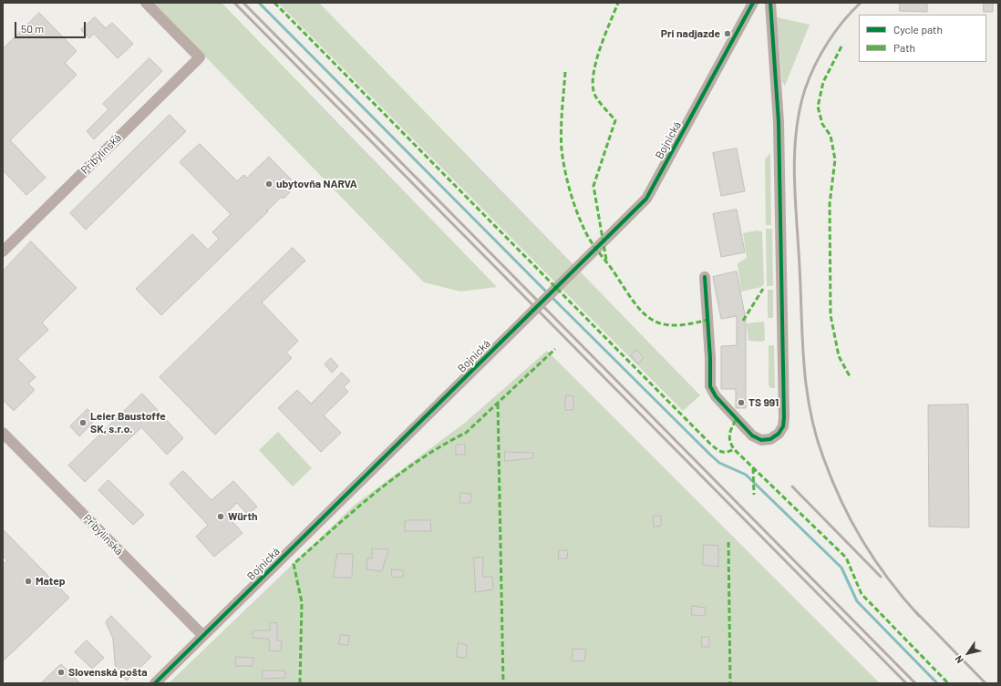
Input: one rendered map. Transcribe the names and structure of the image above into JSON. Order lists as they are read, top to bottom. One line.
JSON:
{"streets":{"street":["Bojnická","Pribylinská"]},"crossings":[["Bojnická","Pribylinská"]],"places":["Pri nadjazde","ubytovňa NARVA","TS 991","Leier Baustoffe SK, s.r.o.","Würth","Matep","Slovenská pošta"],"legend":["Cycle path","Path"],"scale_bar":"50 m","north":"bottom left"}
